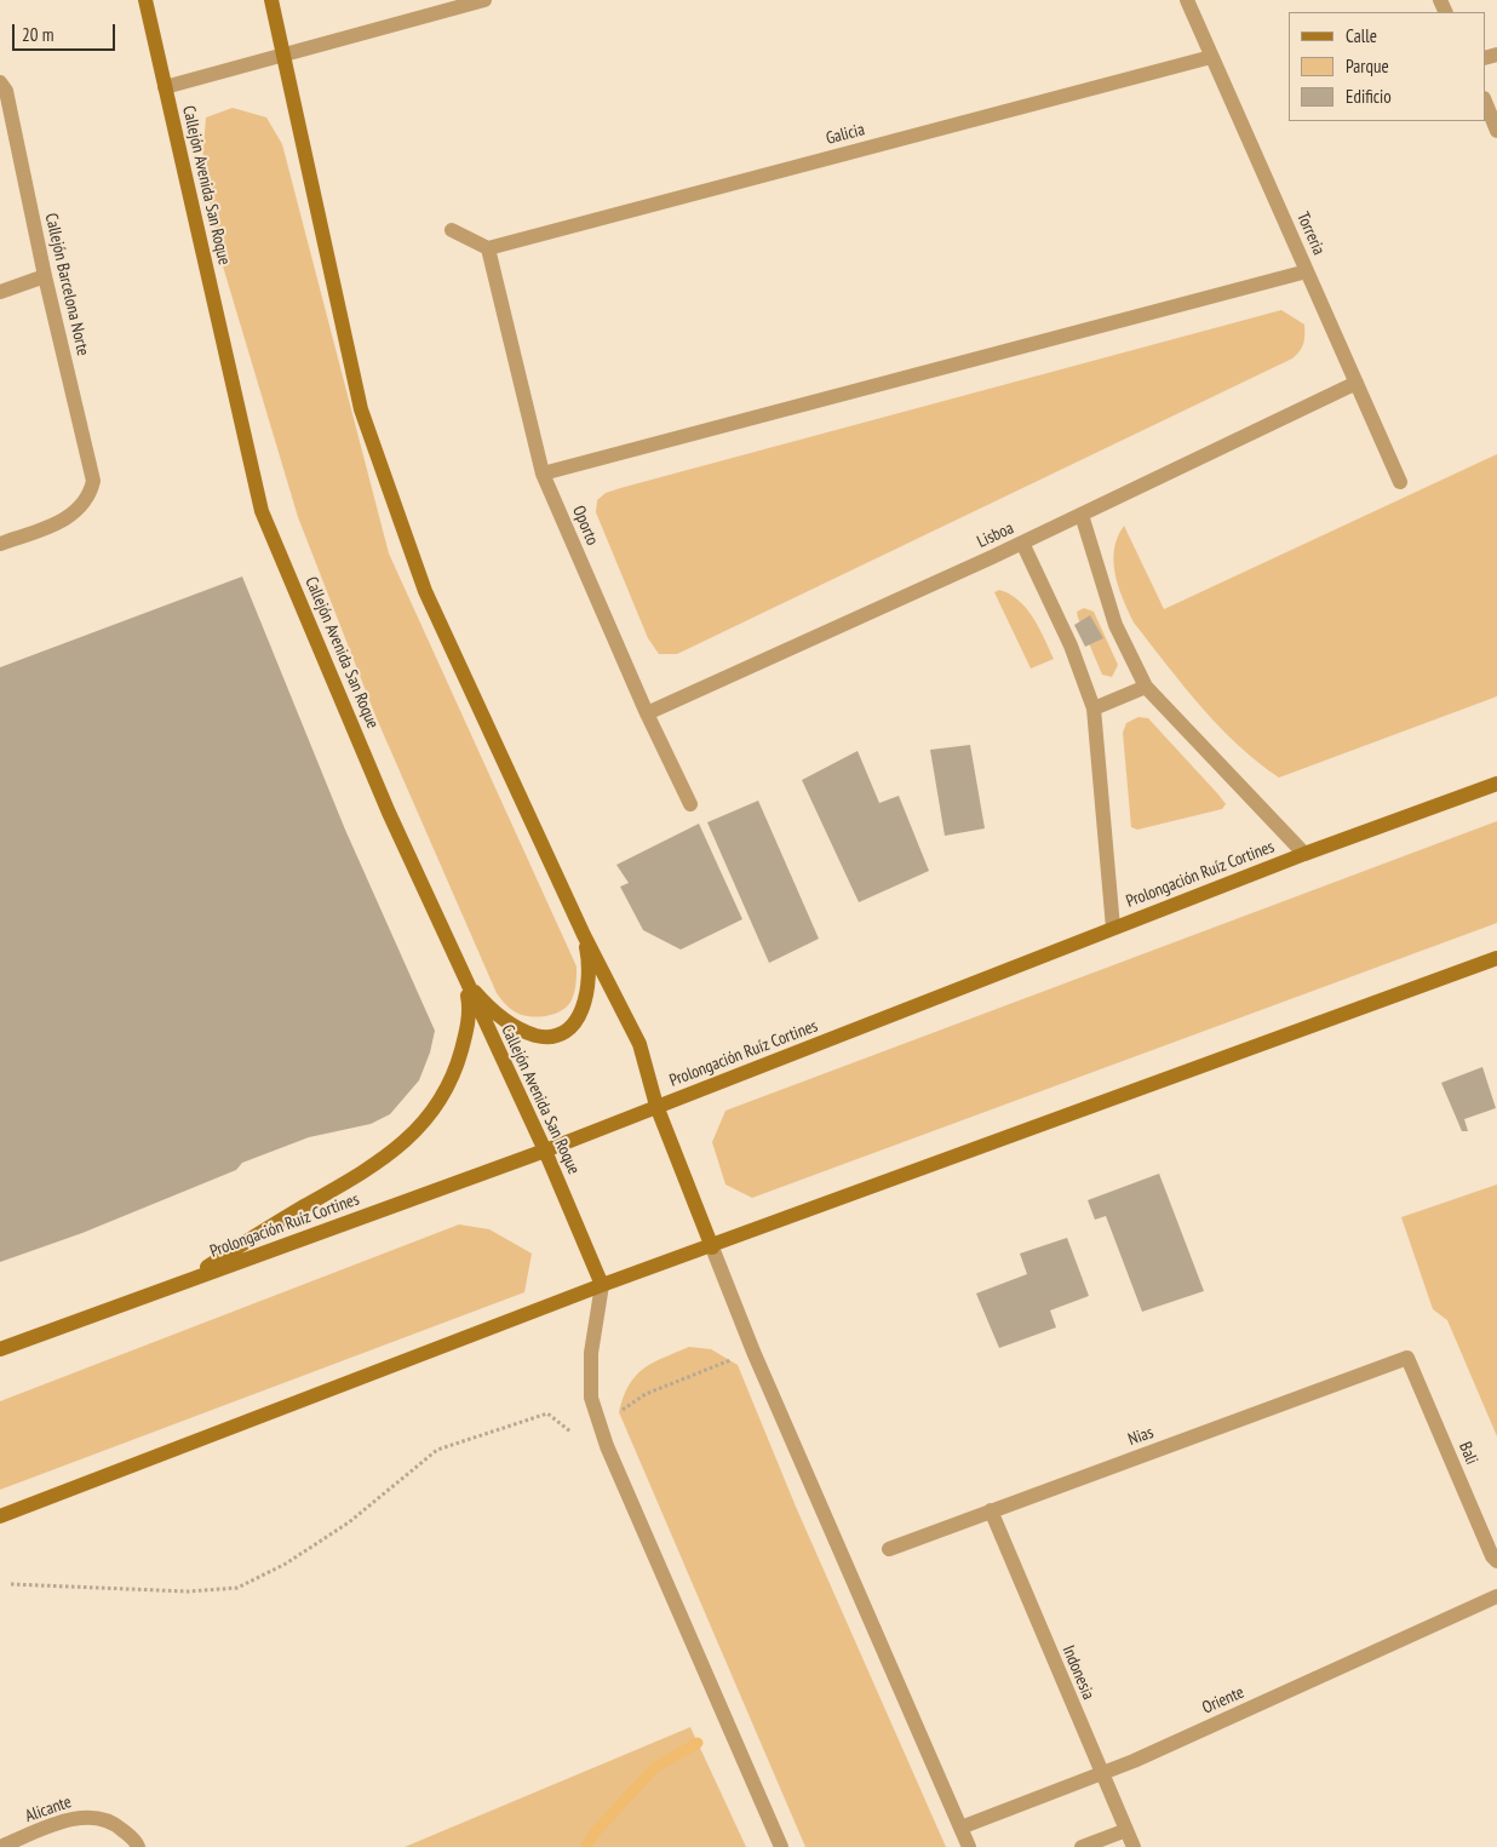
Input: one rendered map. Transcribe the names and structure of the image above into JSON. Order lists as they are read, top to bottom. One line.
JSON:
{"streets":{"street":["Galicia","Callejón Avenida San Roque","Torreria","Callejón Barcelona Norte","Oporto","Lisboa","Prolongación Ruíz Cortines","Nias","Bali","Indonesia","Oriente","Alicante"]},"crossings":[["Galicia","Torreria"],["Galicia","Oporto"],["Callejón Avenida San Roque","Prolongación Ruíz Cortines"],["Torreria","Lisboa"],["Oporto","Lisboa"],["Nias","Bali"],["Nias","Indonesia"],["Indonesia","Oriente"]],"legend":["Calle","Parque","Edificio"],"scale_bar":"20 m"}
